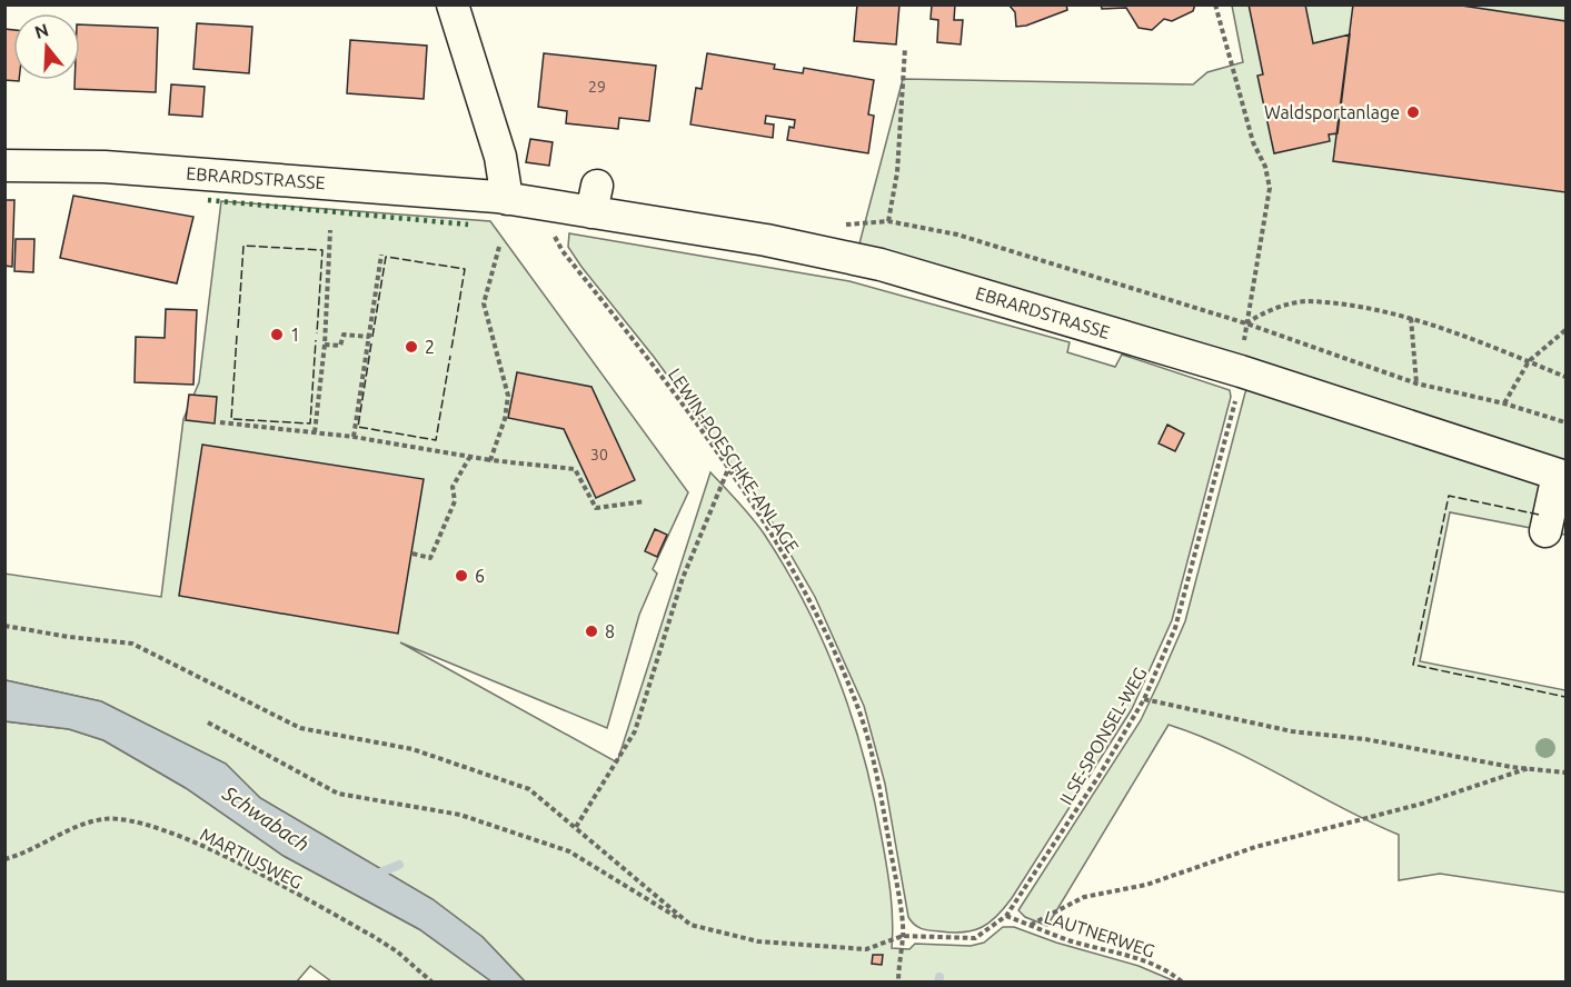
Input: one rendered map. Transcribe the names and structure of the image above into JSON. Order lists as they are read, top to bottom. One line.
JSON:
{"streets":{"street":["EBRARDSTRASSE"],"path":["LEWIN-POESCHKE-ANLAGE","ILSE-SPONSEL-WEG","MARTIUSWEG","LAUTNERWEG"]},"crossings":[["EBRARDSTRASSE","ILSE-SPONSEL-WEG"],["LEWIN-POESCHKE-ANLAGE","ILSE-SPONSEL-WEG"],["ILSE-SPONSEL-WEG","LAUTNERWEG"]],"water":["Schwabach"],"places":["Waldsportanlage","1","2","6","8"],"house_numbers":["29","30"],"north":"top"}
